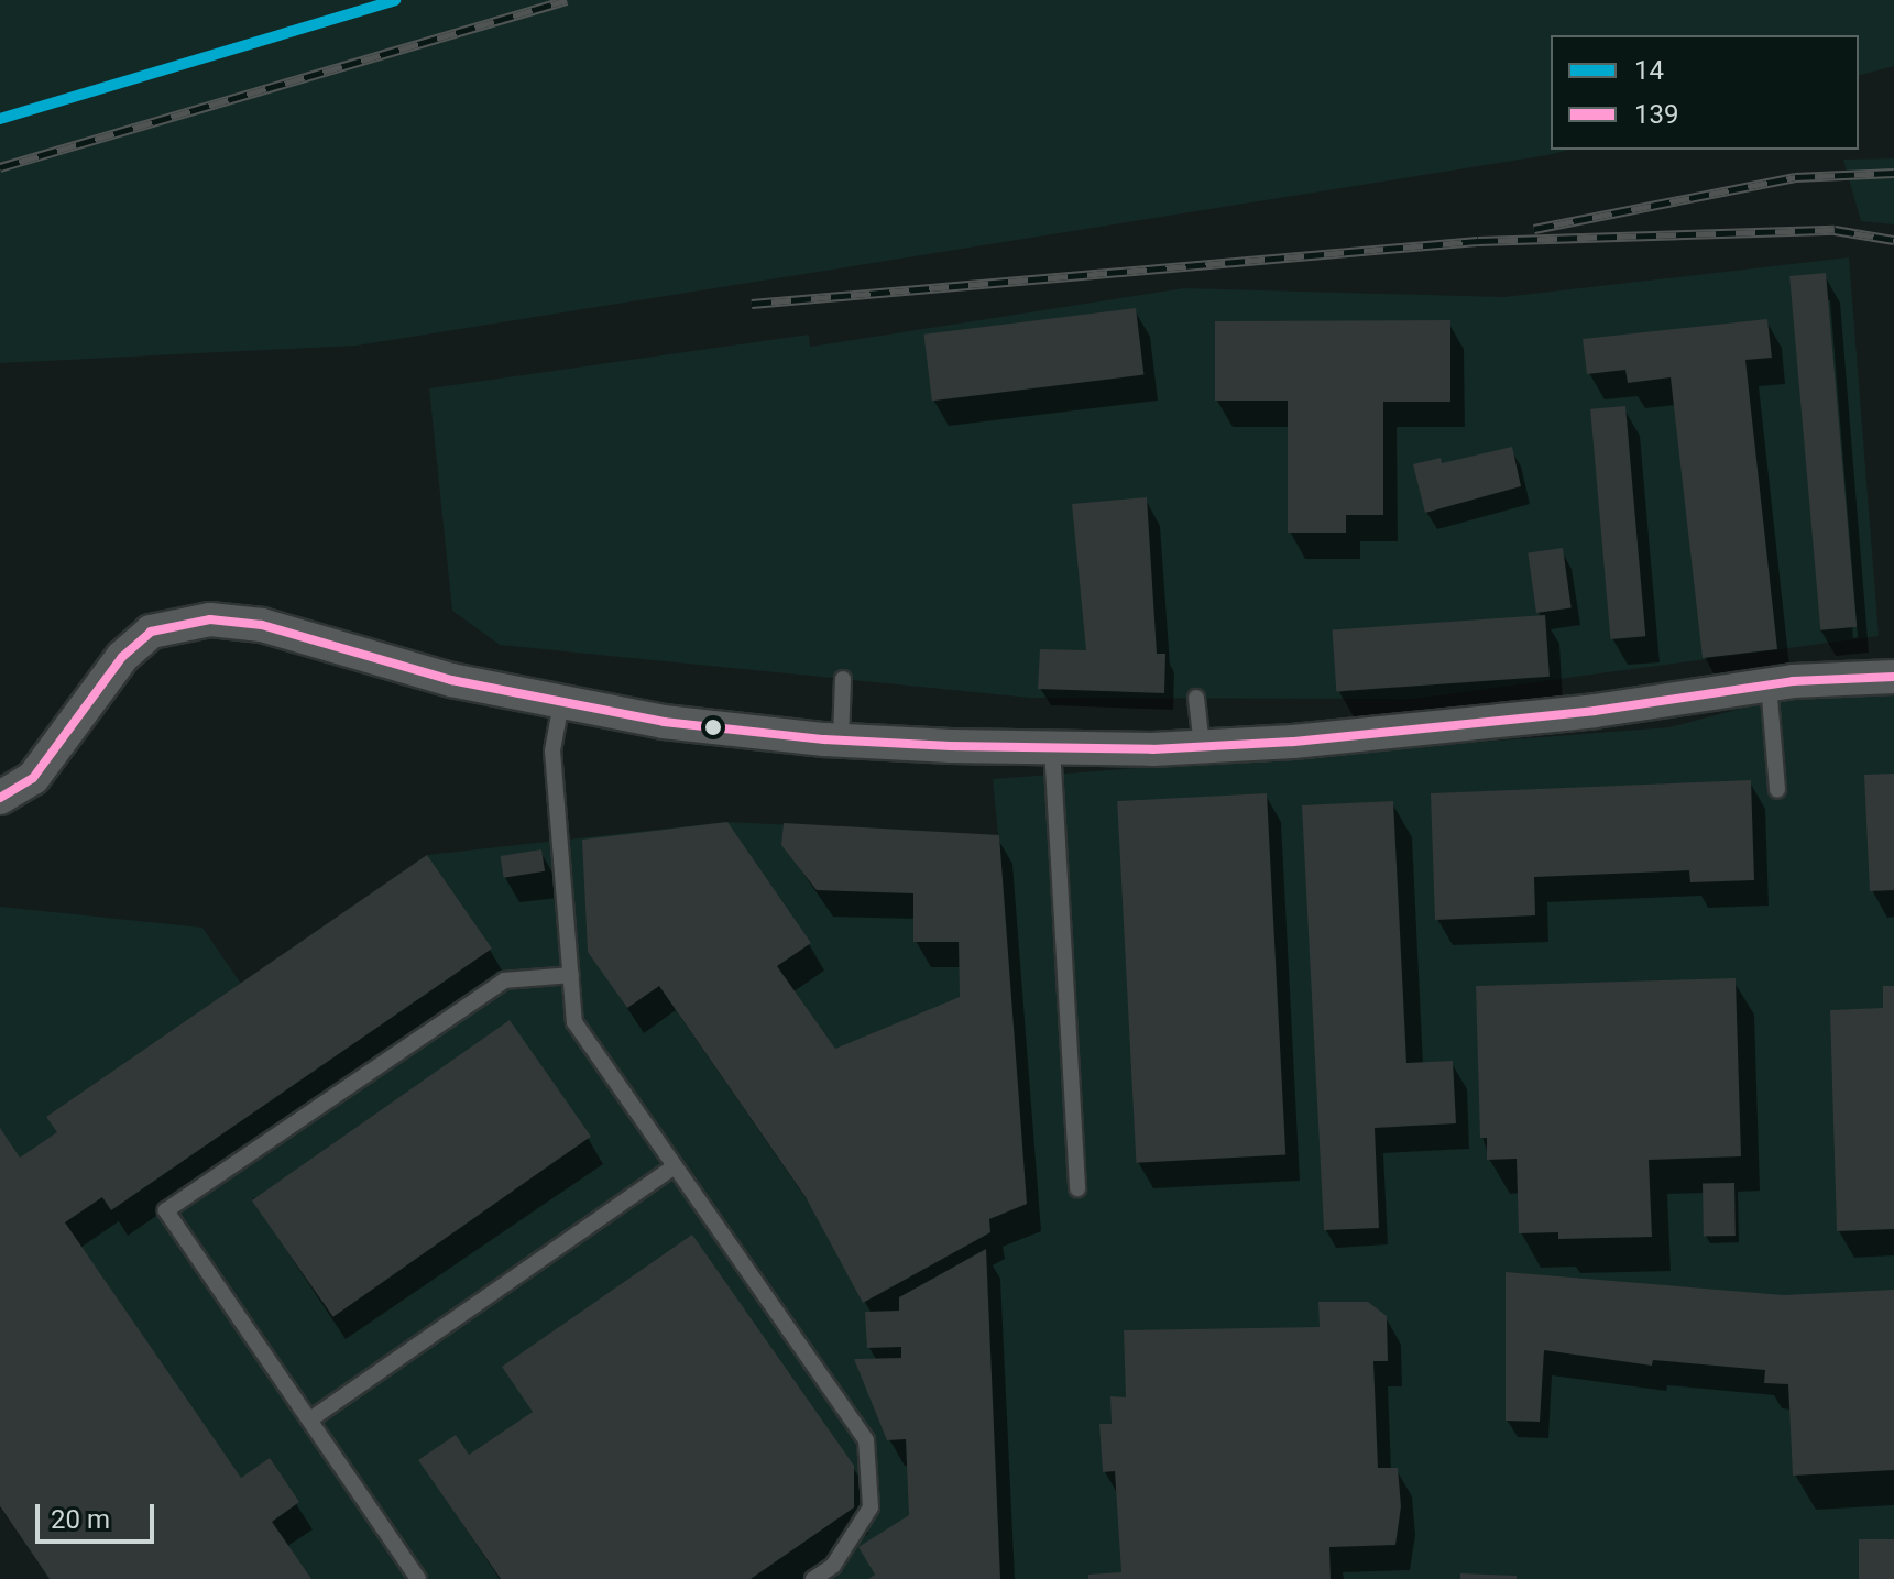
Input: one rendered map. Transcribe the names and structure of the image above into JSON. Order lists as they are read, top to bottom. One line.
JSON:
{"lines":["transit line 14","transit line 139"],"legend":["14","139"],"scale_bar":"20 m"}
